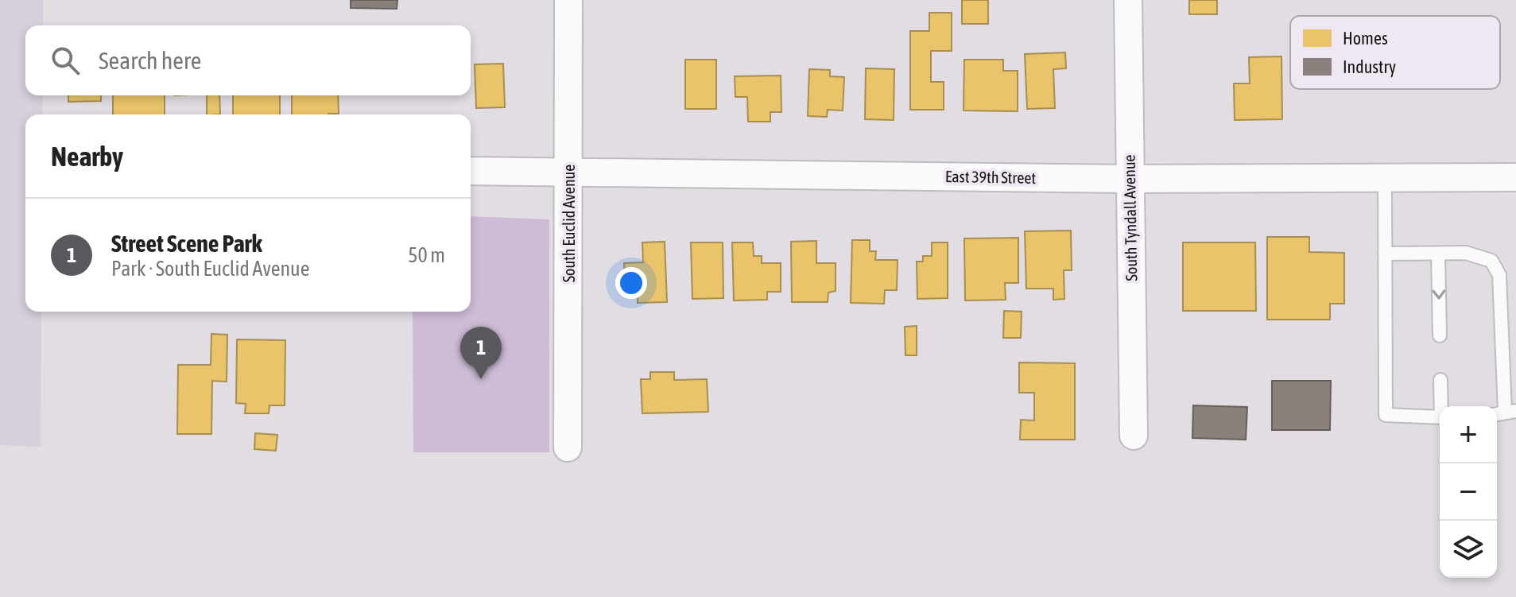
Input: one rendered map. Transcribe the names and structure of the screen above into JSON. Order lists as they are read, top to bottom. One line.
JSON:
{"streets":{"street":["East 39th Street","South Tyndall Avenue","South Euclid Avenue"]},"crossings":[["East 39th Street","South Tyndall Avenue"],["East 39th Street","South Euclid Avenue"]],"legend":["Homes","Industry"],"page":{"search":"Search here","heading":"Nearby","list":[{"mark":"1","name":"Street Scene Park","note":"Park · South Euclid Avenue","value":"50 m"}],"pins":"1","map_buttons":["+","−"]}}
